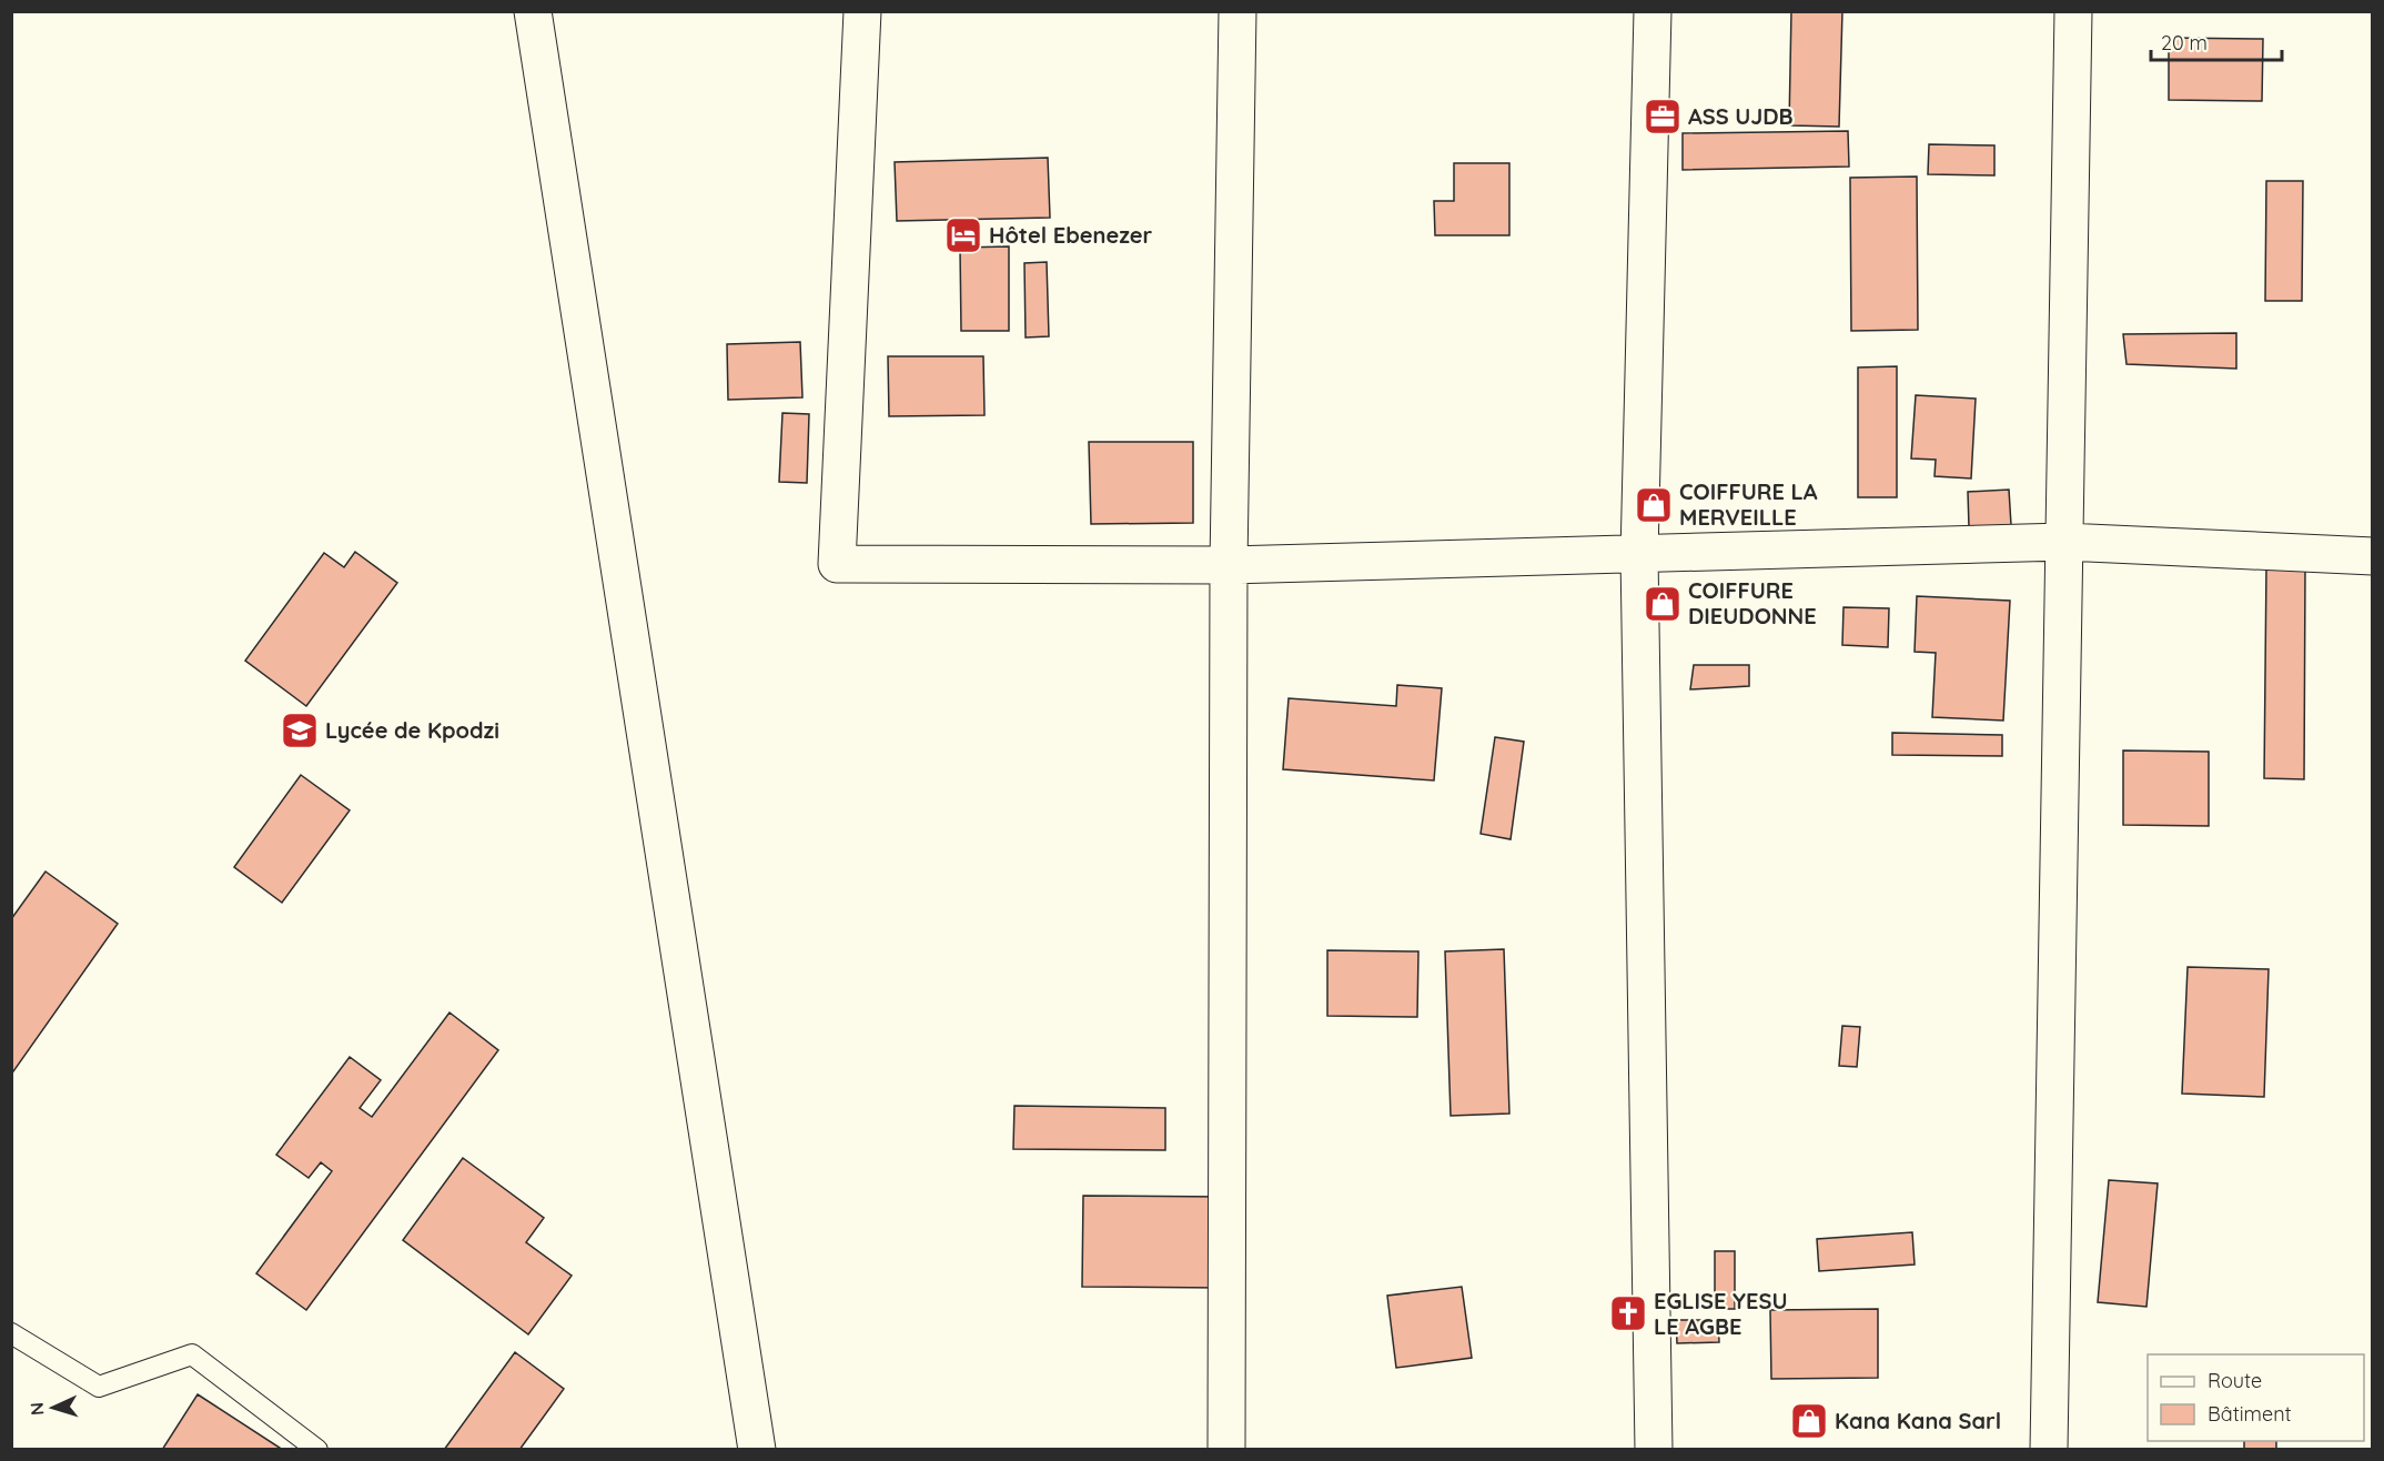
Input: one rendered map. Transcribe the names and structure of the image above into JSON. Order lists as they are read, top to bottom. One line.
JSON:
{"places":{"office":["ASS UJDB"],"hotel":["Hôtel Ebenezer"],"shop":["COIFFURE LA MERVEILLE","COIFFURE DIEUDONNE","Kana Kana Sarl"],"school or university":["Lycée de Kpodzi"],"church":["EGLISE YESU LE AGBE"]},"legend":["Route","Bâtiment"],"scale_bar":"20 m","north":"left"}
